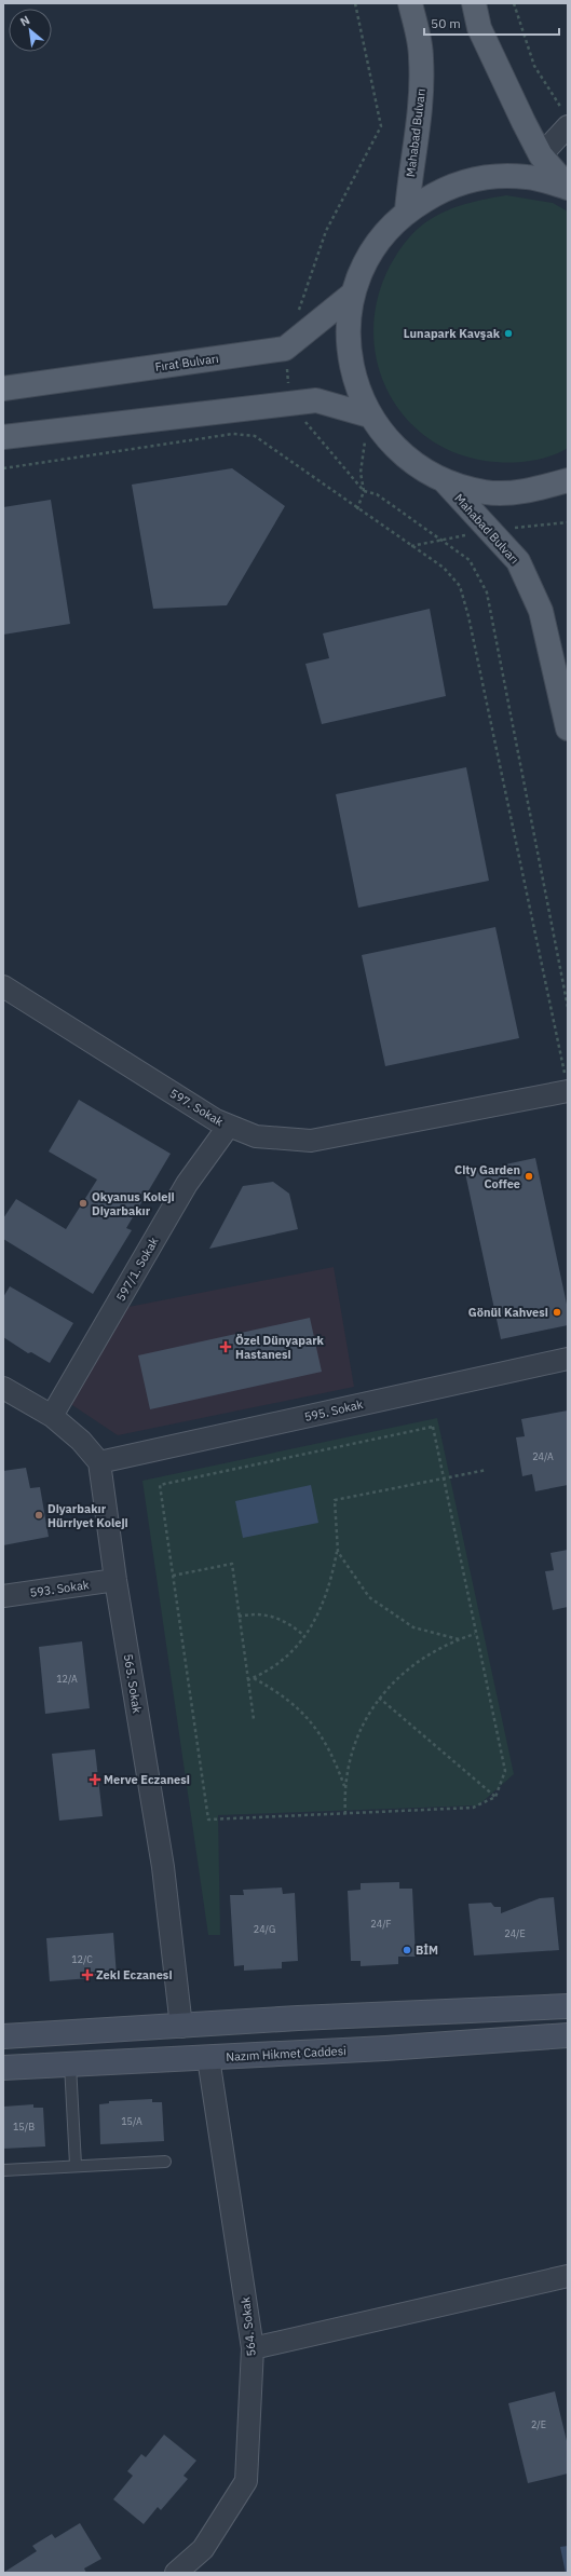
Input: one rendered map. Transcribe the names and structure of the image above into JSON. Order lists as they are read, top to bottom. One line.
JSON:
{"streets":{"main road":["Mahabad Bulvarı","Fırat Bulvarı","Nazım Hikmet Caddesi"],"street":["597. Sokak","597/1. Sokak","595. Sokak","593. Sokak","565. Sokak","564. Sokak"]},"crossings":[["597. Sokak","597/1. Sokak"],["595. Sokak","565. Sokak"],["593. Sokak","565. Sokak"],["Nazım Hikmet Caddesi","564. Sokak"]],"places":{"other":["Lunapark Kavşak","City Garden Coffee","Okyanus Koleji Diyarbakır","Gönül Kahvesi","Diyarbakır Hürriyet Koleji","BİM"],"health":["Özel Dünyapark Hastanesi","Merve Eczanesi","Zeki Eczanesi"]},"house_numbers":["24/A","12/A","24/F","24/G","24/E","12/C","15/A","15/B","2/E"],"scale_bar":"50 m","north":"top left"}
